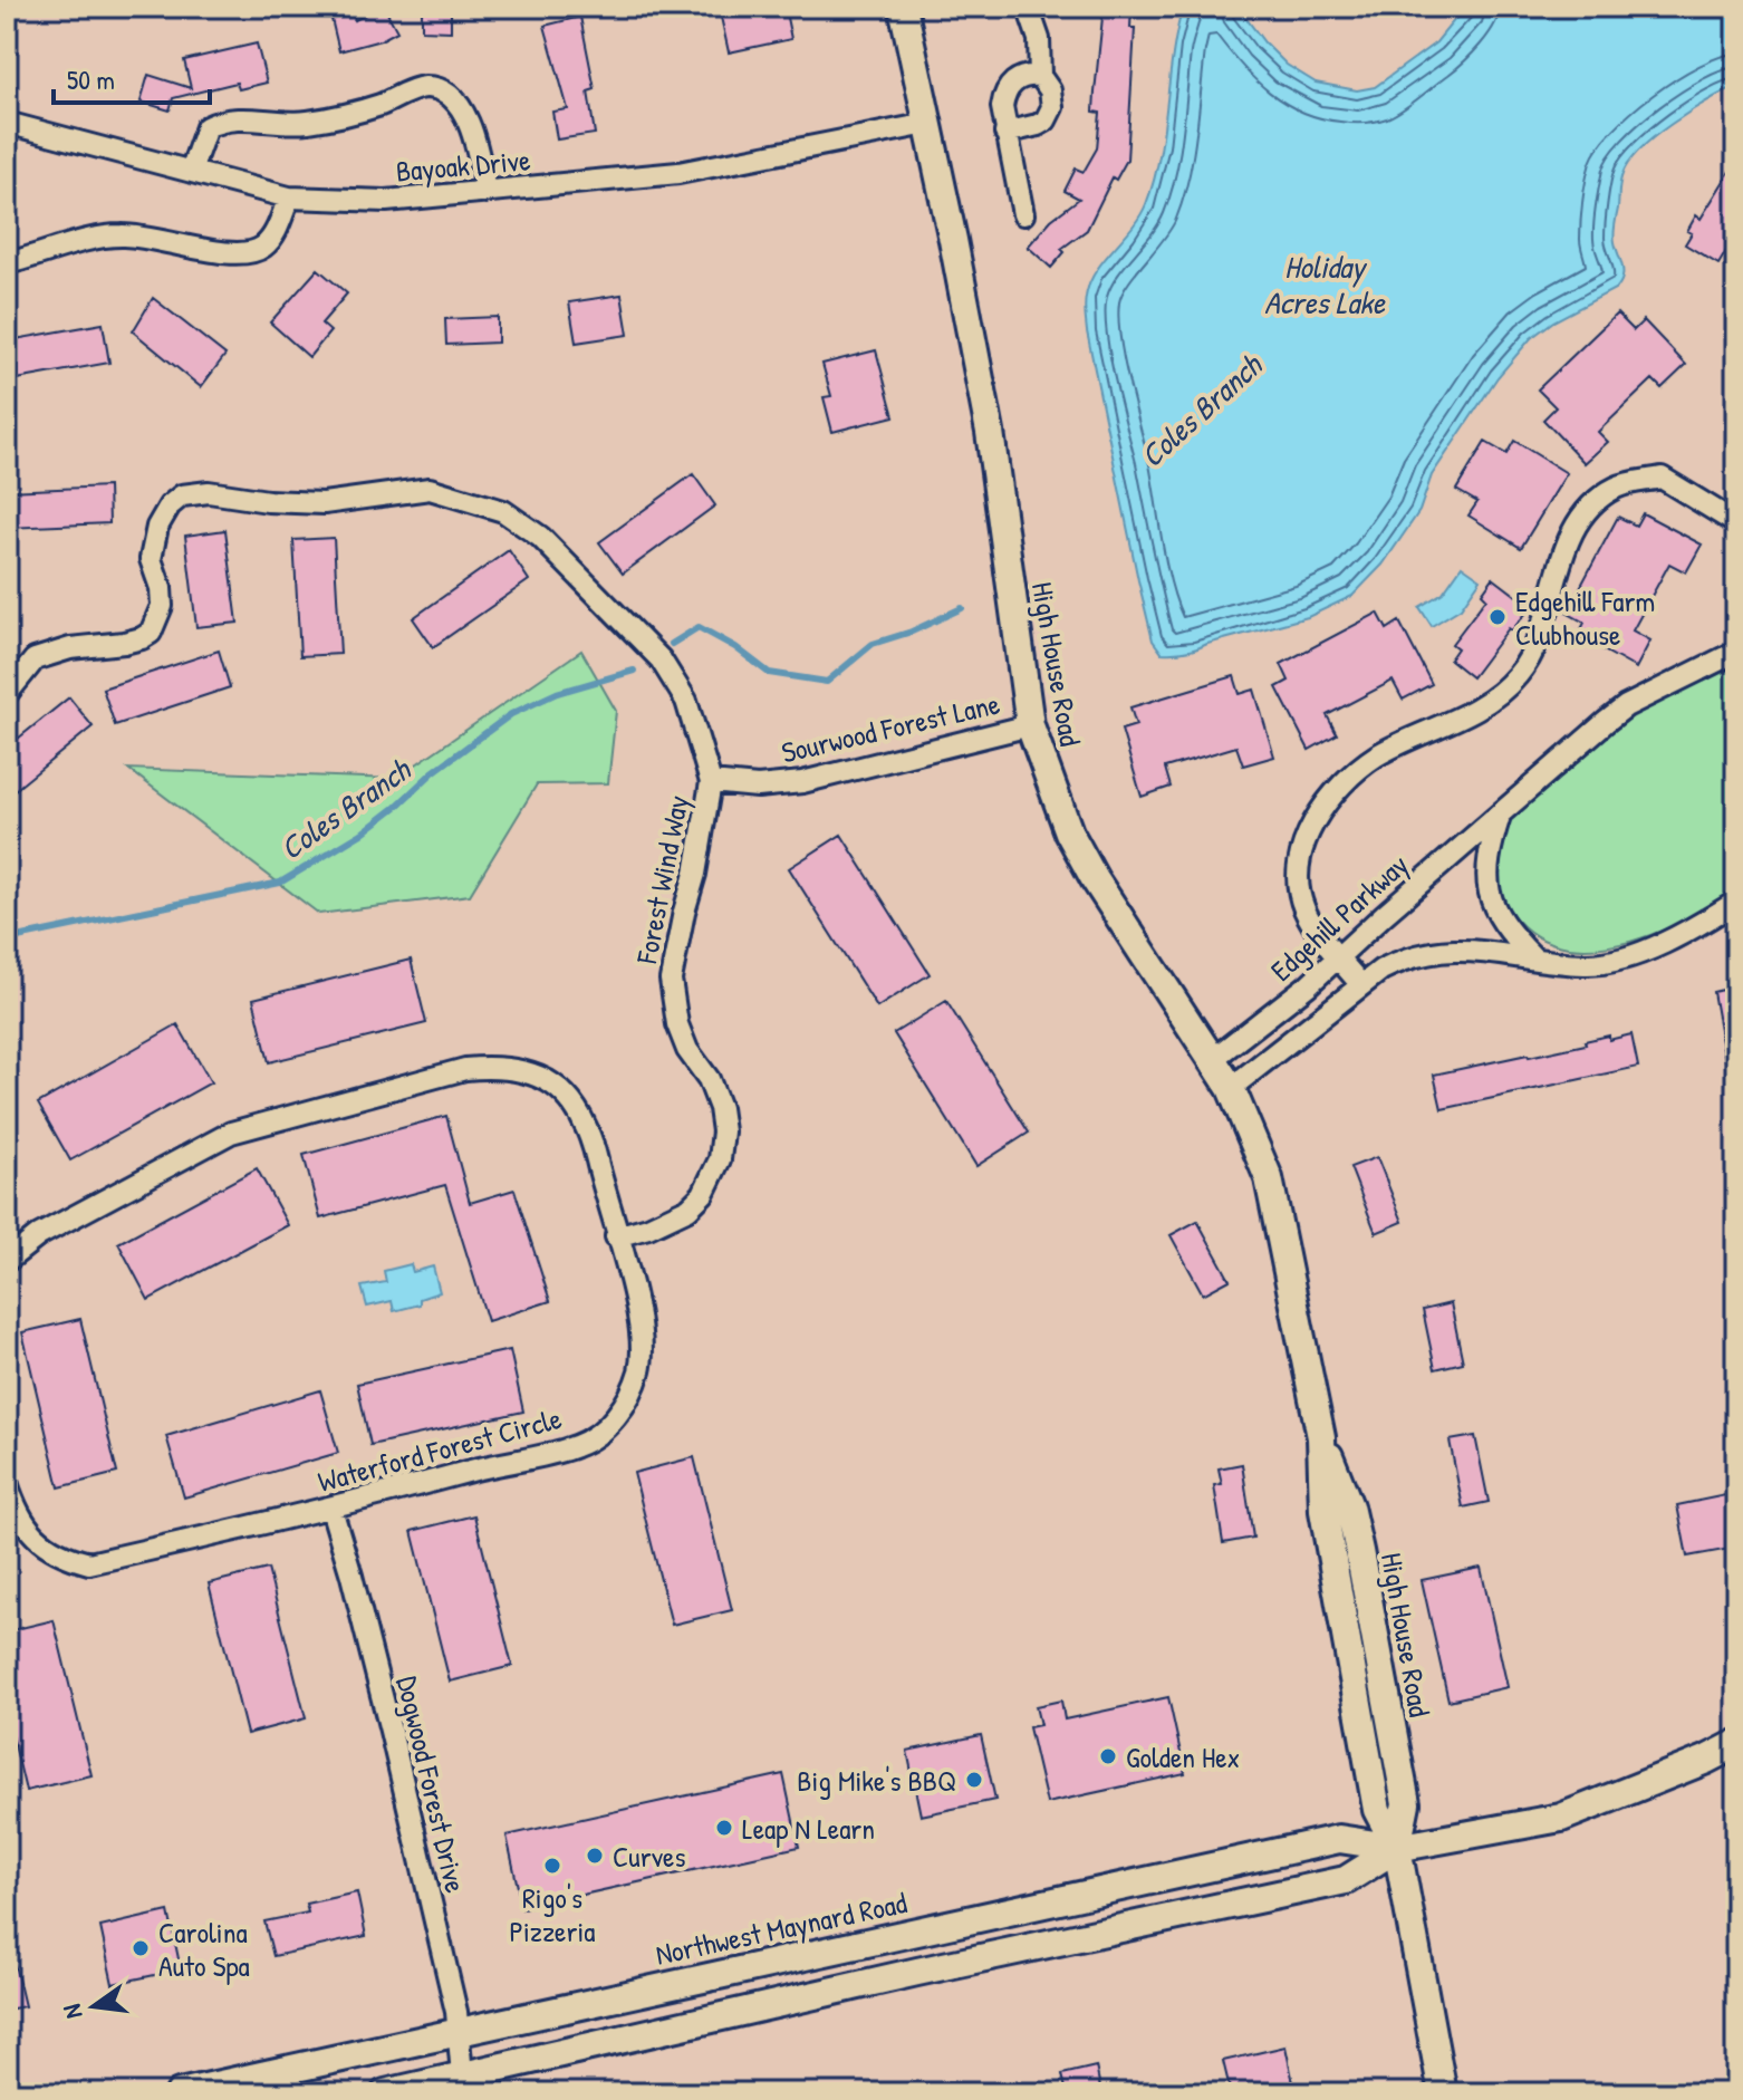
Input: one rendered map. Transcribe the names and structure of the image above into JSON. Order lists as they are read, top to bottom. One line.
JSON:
{"streets":{"main road":["High House Road","Northwest Maynard Road"],"street":["Bayoak Drive","Sourwood Forest Lane","Forest Wind Way","Edgehill Parkway","Waterford Forest Circle","Dogwood Forest Drive"]},"crossings":[["Bayoak Drive","High House Road"],["High House Road","Sourwood Forest Lane"],["High House Road","Edgehill Parkway"],["High House Road","Northwest Maynard Road"],["Sourwood Forest Lane","Forest Wind Way"],["Forest Wind Way","Waterford Forest Circle"],["Waterford Forest Circle","Dogwood Forest Drive"],["Dogwood Forest Drive","Northwest Maynard Road"]],"water":["Holiday Acres Lake","Coles Branch"],"places":["Edgehill Farm Clubhouse","Golden Hex","Big Mike's BBQ","Leap N Learn","Curves","Rigo's Pizzeria","Carolina Auto Spa"],"scale_bar":"50 m","north":"left"}
